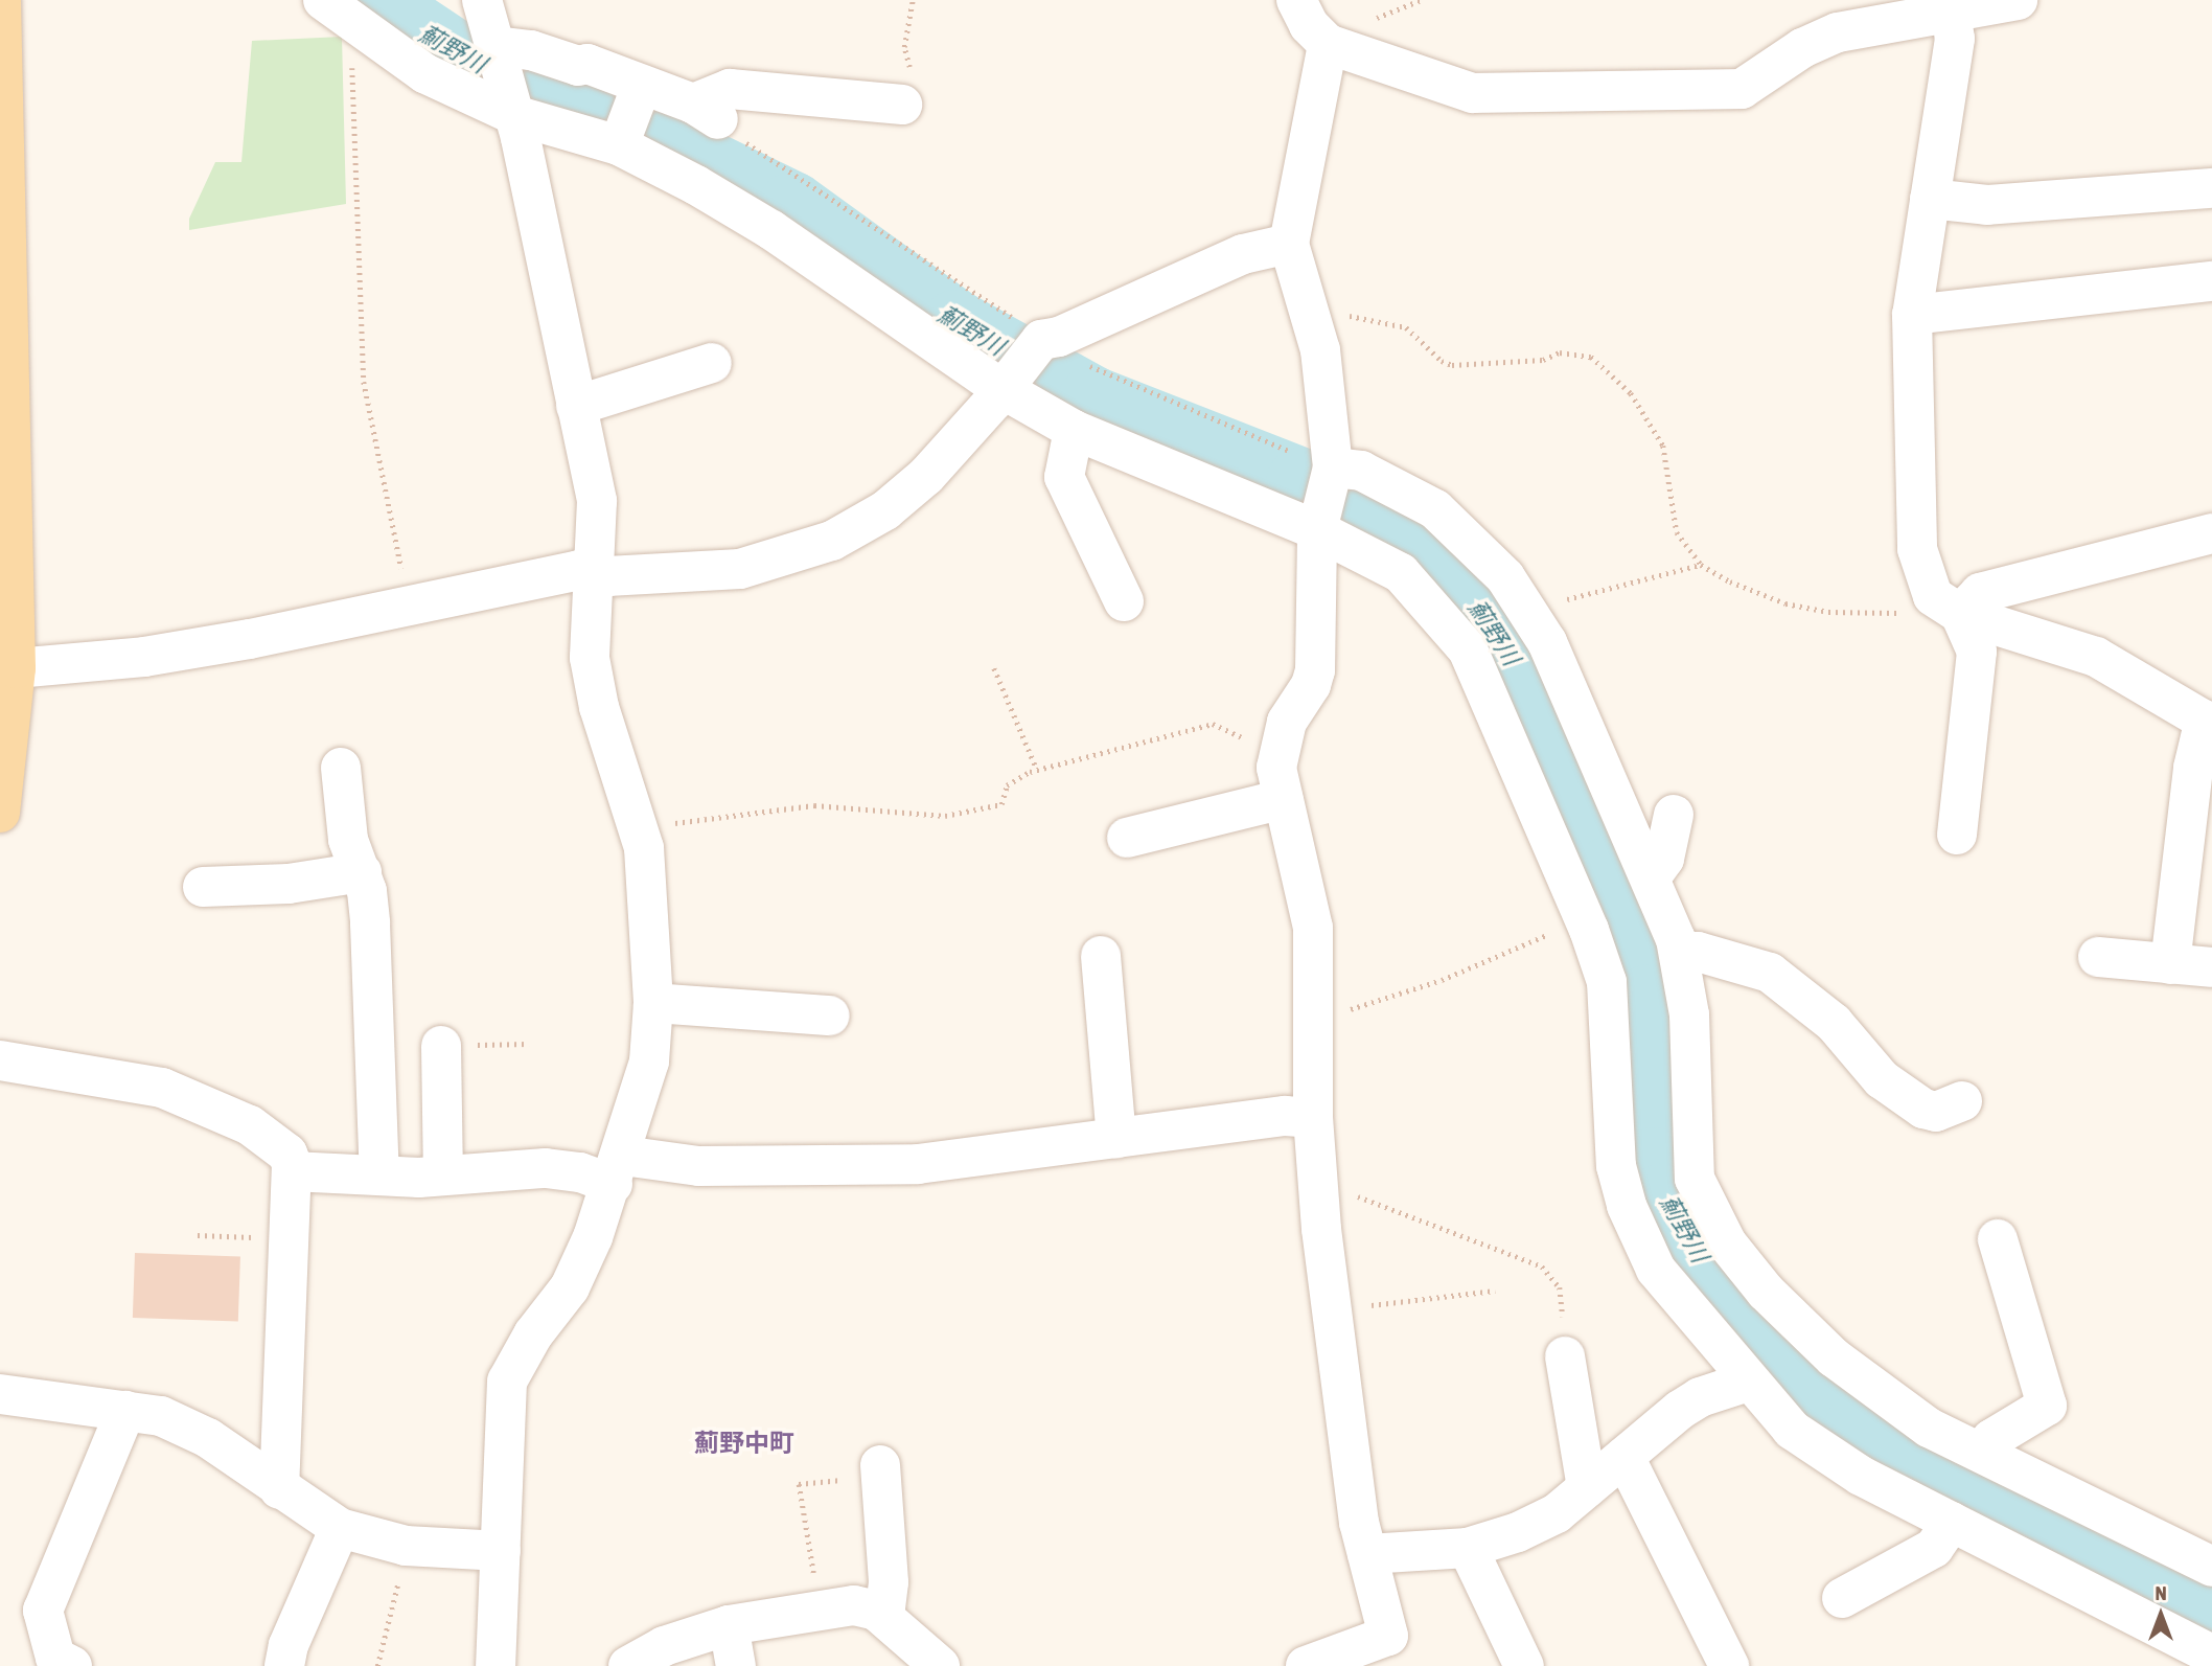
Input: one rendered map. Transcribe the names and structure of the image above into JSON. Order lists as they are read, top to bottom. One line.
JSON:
{"districts":["薊野中町"],"water":["薊野川"],"north":"top"}
